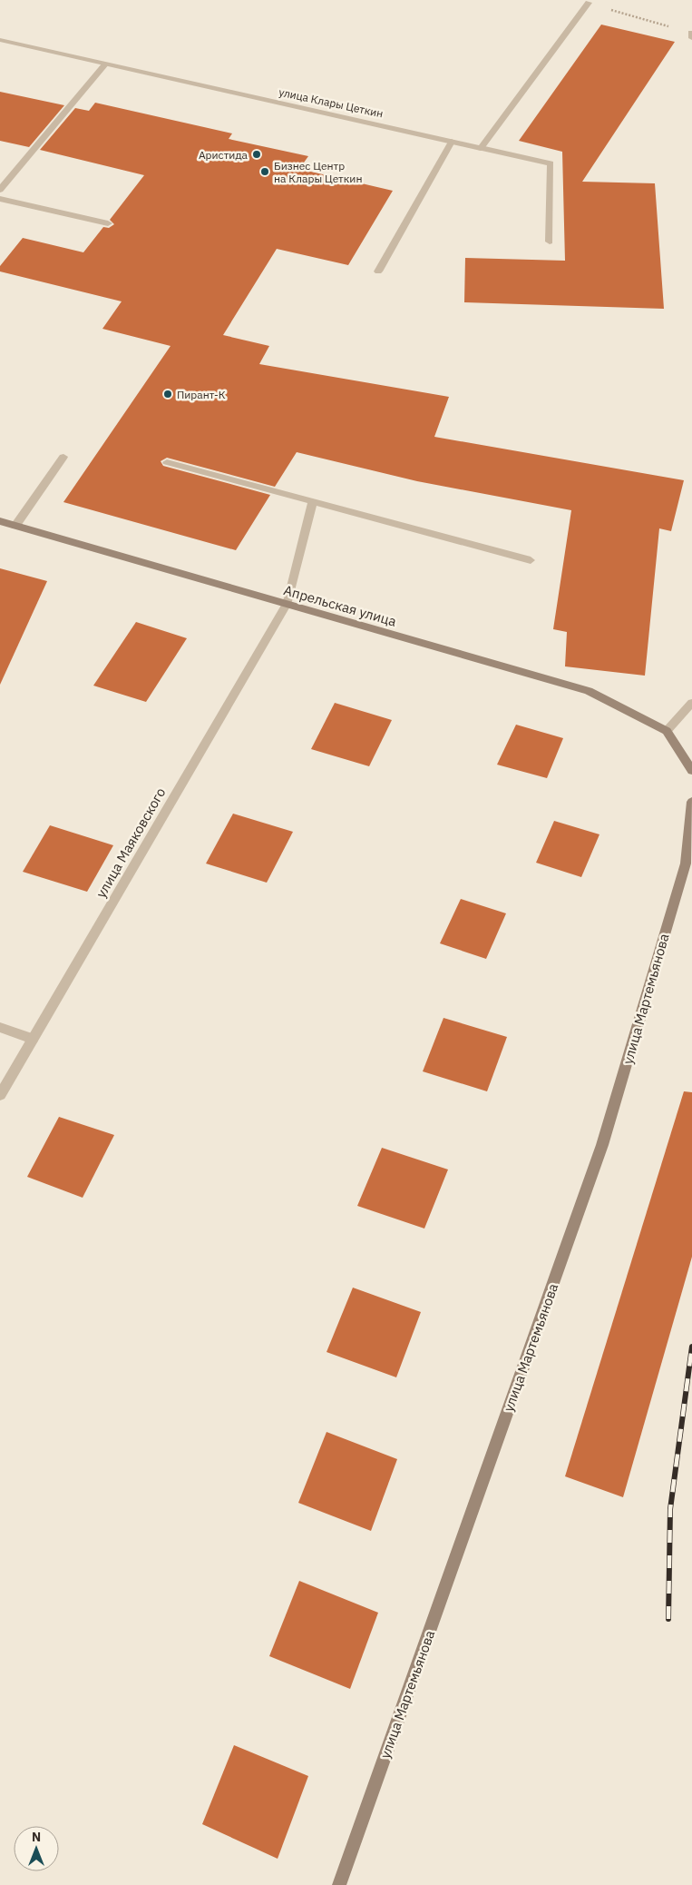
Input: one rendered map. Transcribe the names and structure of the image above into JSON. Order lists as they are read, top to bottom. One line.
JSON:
{"streets":{"street":["улица Клары Цеткин","Апрельская улица","улица Маяковского","улица Мартемьянова"]},"crossings":[["Апрельская улица","улица Маяковского"]],"places":["Аристида","Бизнес Центр на Клары Цеткин","Пирант-К"],"north":"top"}
